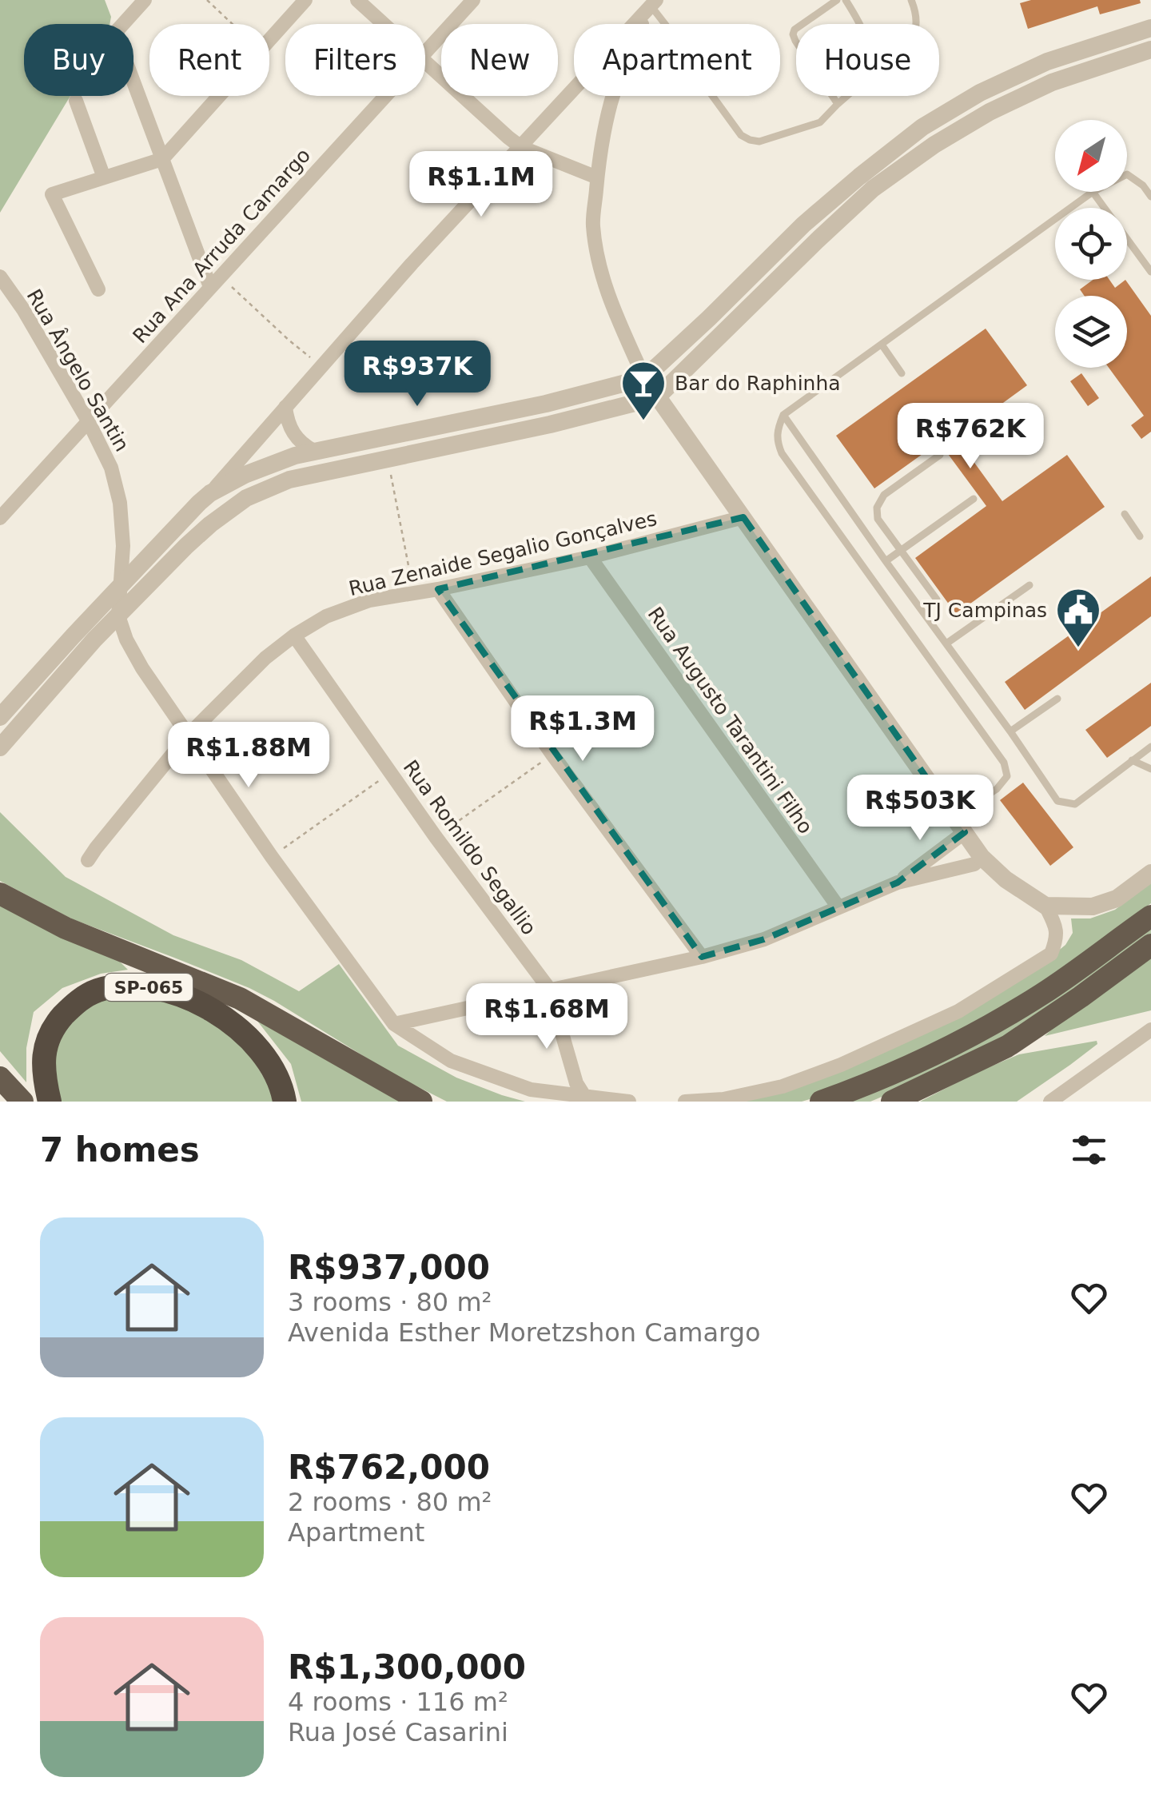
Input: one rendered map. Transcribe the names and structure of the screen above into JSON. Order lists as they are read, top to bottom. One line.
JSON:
{"streets":{"highway":["SP-065"],"street":["Rua Ana Arruda Camargo","Rua Ângelo Santin","Rua Zenaide Segalio Gonçalves","Rua Augusto Tarantini Filho","Rua Romildo Segallio"]},"crossings":[["Rua Ana Arruda Camargo","Rua Ângelo Santin"],["Rua Ângelo Santin","Rua Zenaide Segalio Gonçalves"],["Rua Ângelo Santin","Rua Romildo Segallio"],["Rua Zenaide Segalio Gonçalves","Rua Augusto Tarantini Filho"],["Rua Zenaide Segalio Gonçalves","Rua Romildo Segallio"]],"places":{"bar":["Bar do Raphinha"],"public building":["TJ Campinas"]},"north":"bottom left","page":{"chip":["Buy","Rent","Filters","New","Apartment","House"],"price":["R$1.1M","R$937K","R$762K","R$1.3M","R$1.88M","R$503K","R$1.68M"],"heading":"7 homes","list":[{"name":"R$937,000","note":"3 rooms · 80 m² · Avenida Esther Moretzshon Camargo"},{"name":"R$762,000","note":"2 rooms · 80 m² · Apartment"},{"name":"R$1,300,000","note":"4 rooms · 116 m² · Rua José Casarini"}]}}
